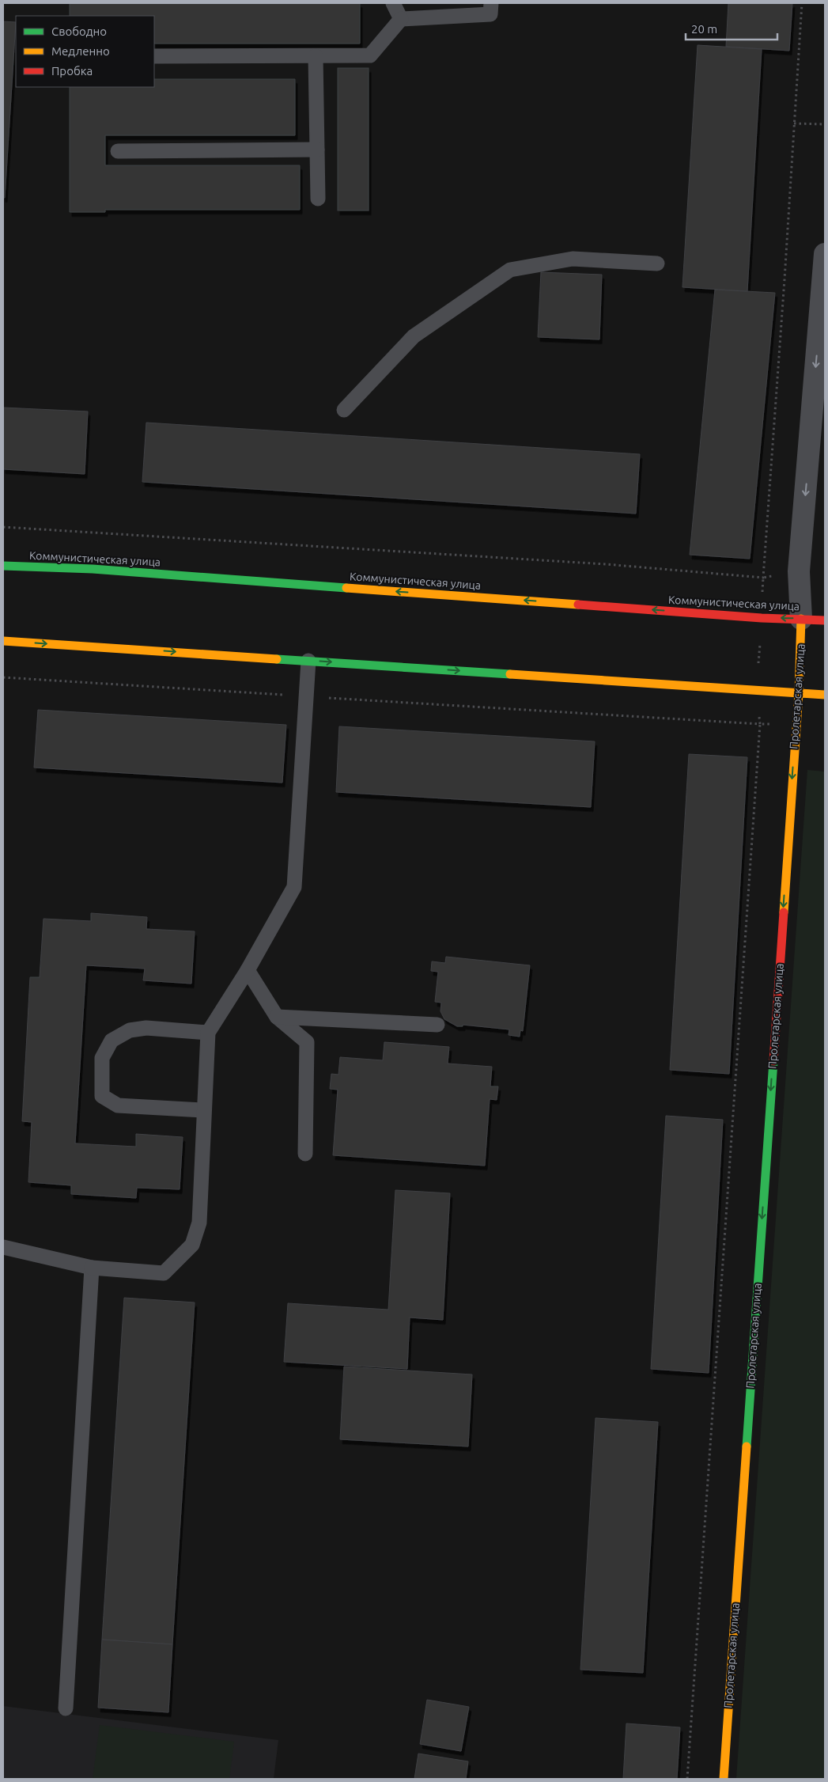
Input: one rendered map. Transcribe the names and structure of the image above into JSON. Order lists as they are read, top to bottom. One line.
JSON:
{"streets":{"main road":["Коммунистическая улица","Пролетарская улица"]},"crossings":[["Коммунистическая улица","Пролетарская улица"]],"one_way":["Пролетарская улица"],"legend":["Свободно","Медленно","Пробка"],"scale_bar":"20 m"}
